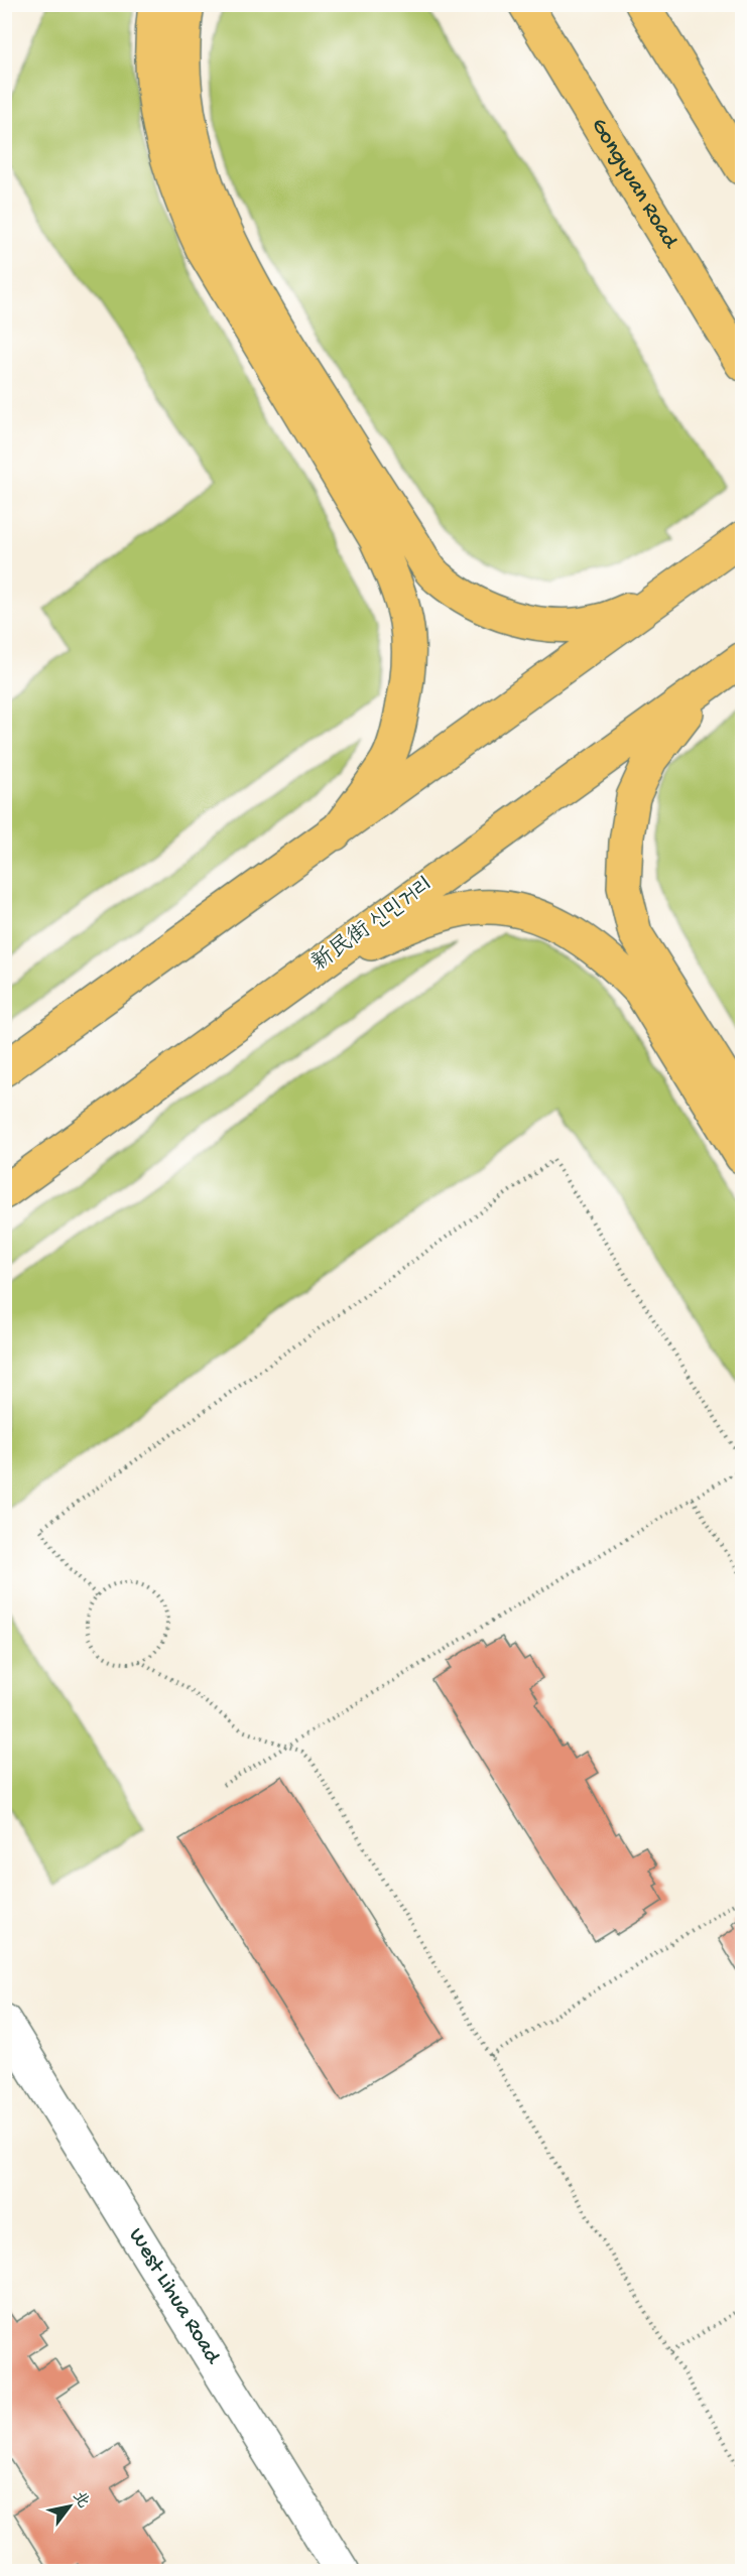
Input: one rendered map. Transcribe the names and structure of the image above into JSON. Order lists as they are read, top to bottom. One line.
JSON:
{"streets":{"main road":["Gongyuan Road","新民街 신민거리"],"street":["West Lihua Road"]},"north":"top right"}
